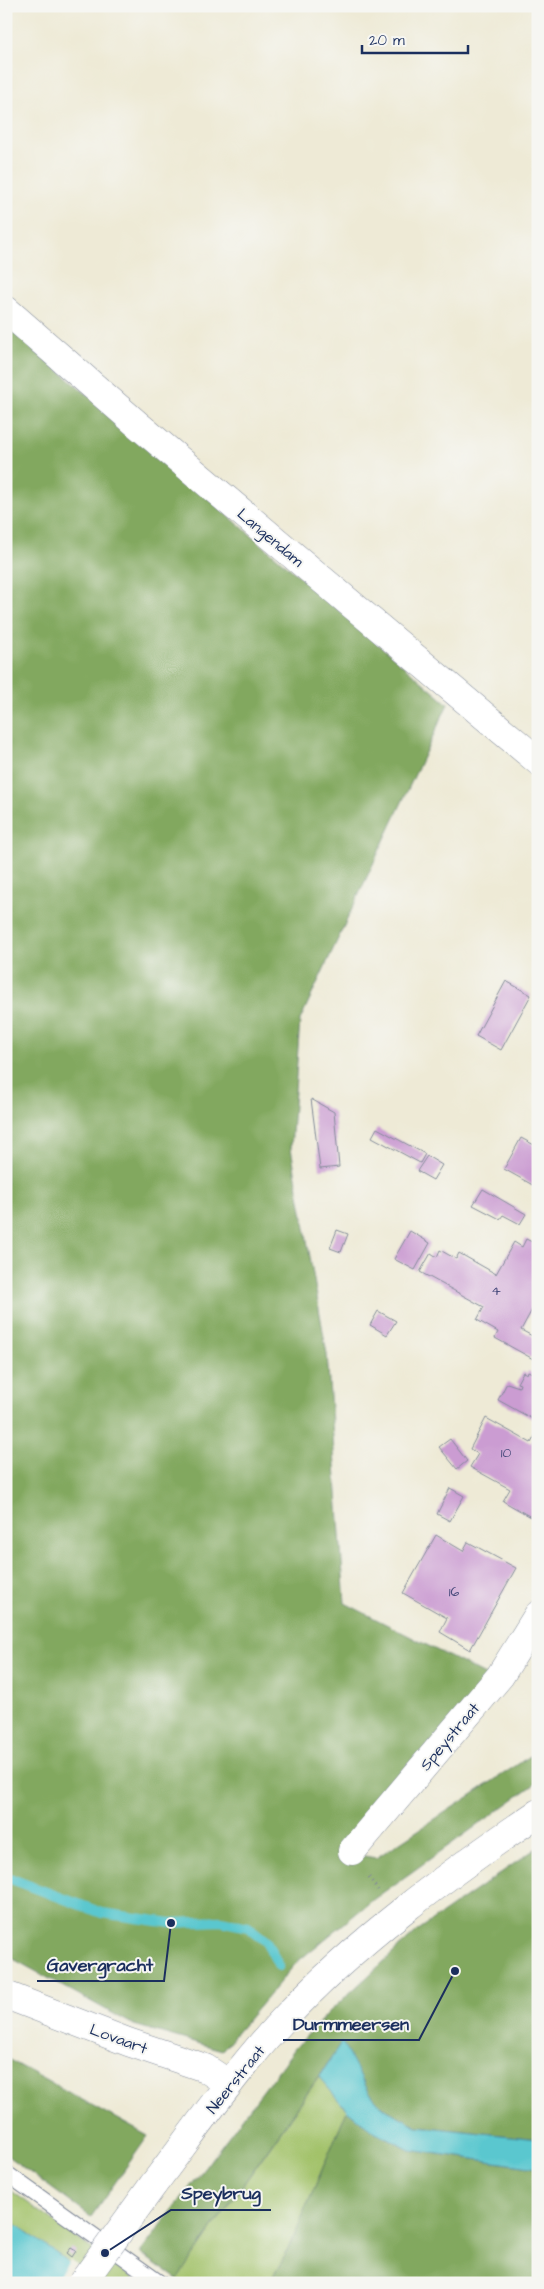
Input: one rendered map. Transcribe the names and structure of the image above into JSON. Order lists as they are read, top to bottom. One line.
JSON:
{"streets":{"street":["Langendam","Speystraat","Lovaart","Neerstraat"]},"crossings":[["Lovaart","Neerstraat"]],"places":["Gavergracht","Durmmeersen","Speybrug"],"house_numbers":["4","10","16"],"scale_bar":"20 m"}
